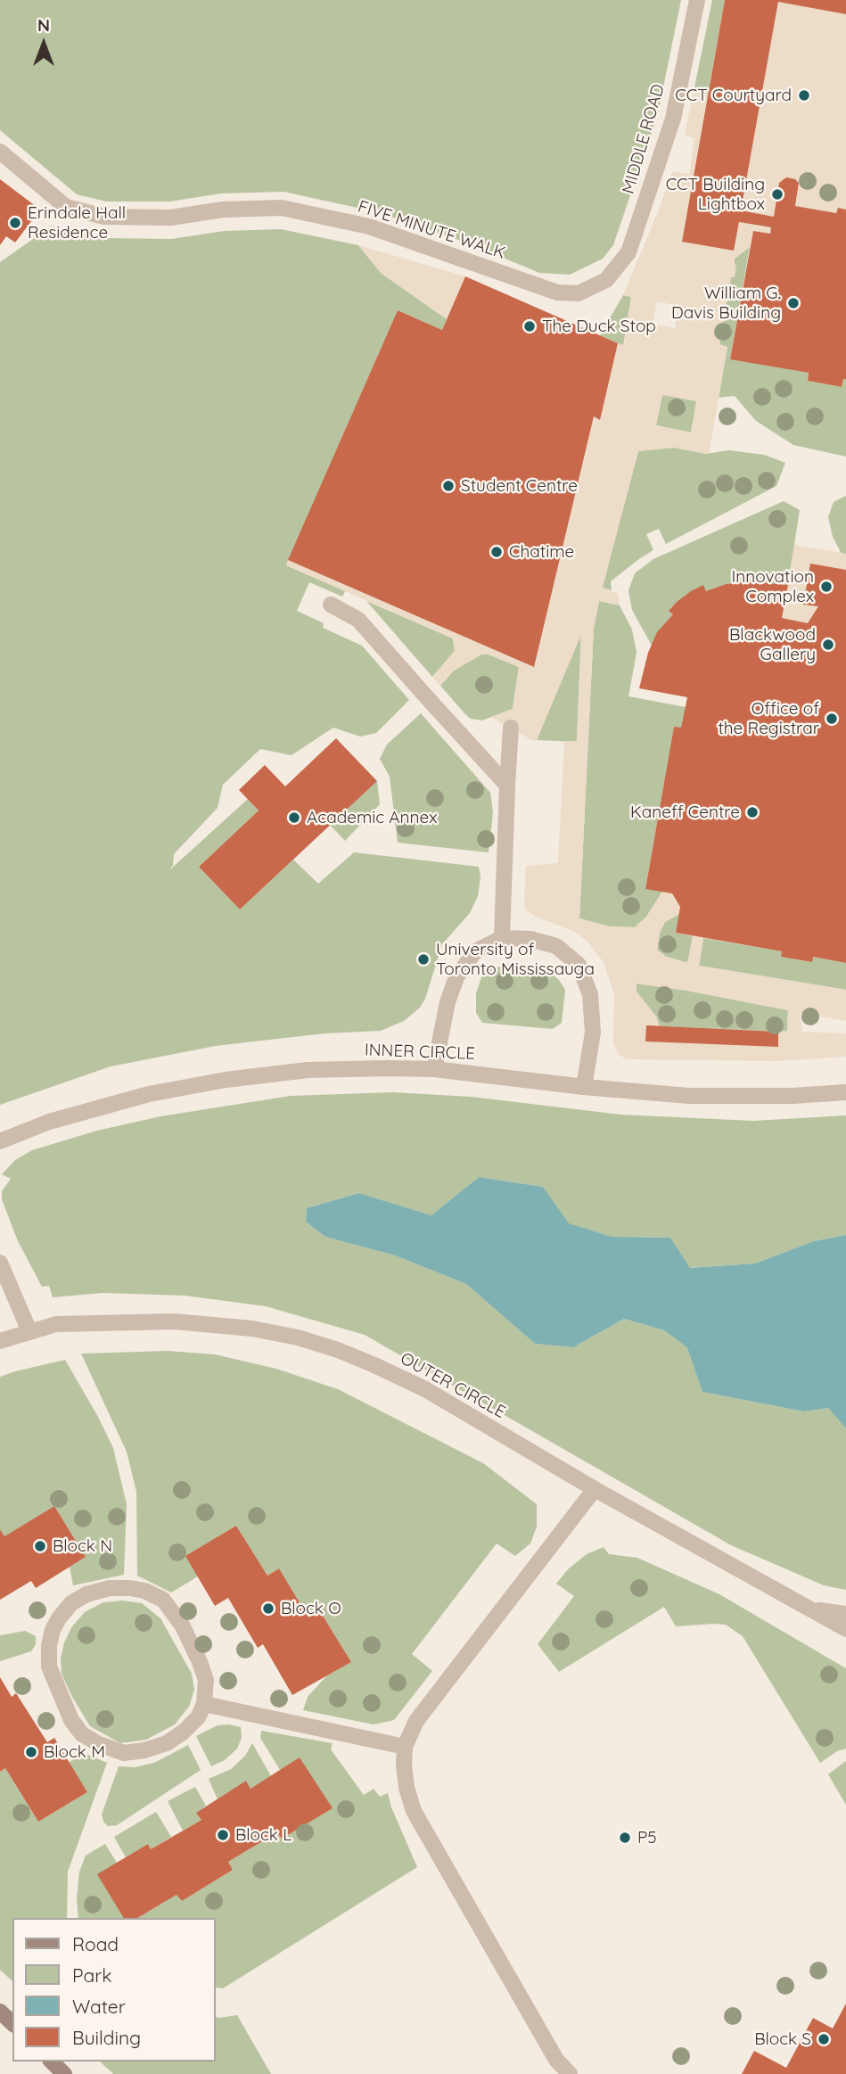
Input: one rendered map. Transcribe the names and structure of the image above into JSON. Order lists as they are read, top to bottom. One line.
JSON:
{"streets":{"street":["MIDDLE ROAD","FIVE MINUTE WALK","INNER CIRCLE","OUTER CIRCLE"]},"crossings":[["MIDDLE ROAD","FIVE MINUTE WALK"]],"places":["CCT Courtyard","CCT Building Lightbox","Erindale Hall Residence","William G. Davis Building","The Duck Stop","Student Centre","Chatime","Innovation Complex","Blackwood Gallery","Office of the Registrar","Kaneff Centre","Academic Annex","University of Toronto Mississauga","Block N","Block O","Block M","Block L","P5","Block S"],"legend":["Road","Park","Water","Building"],"north":"top"}
